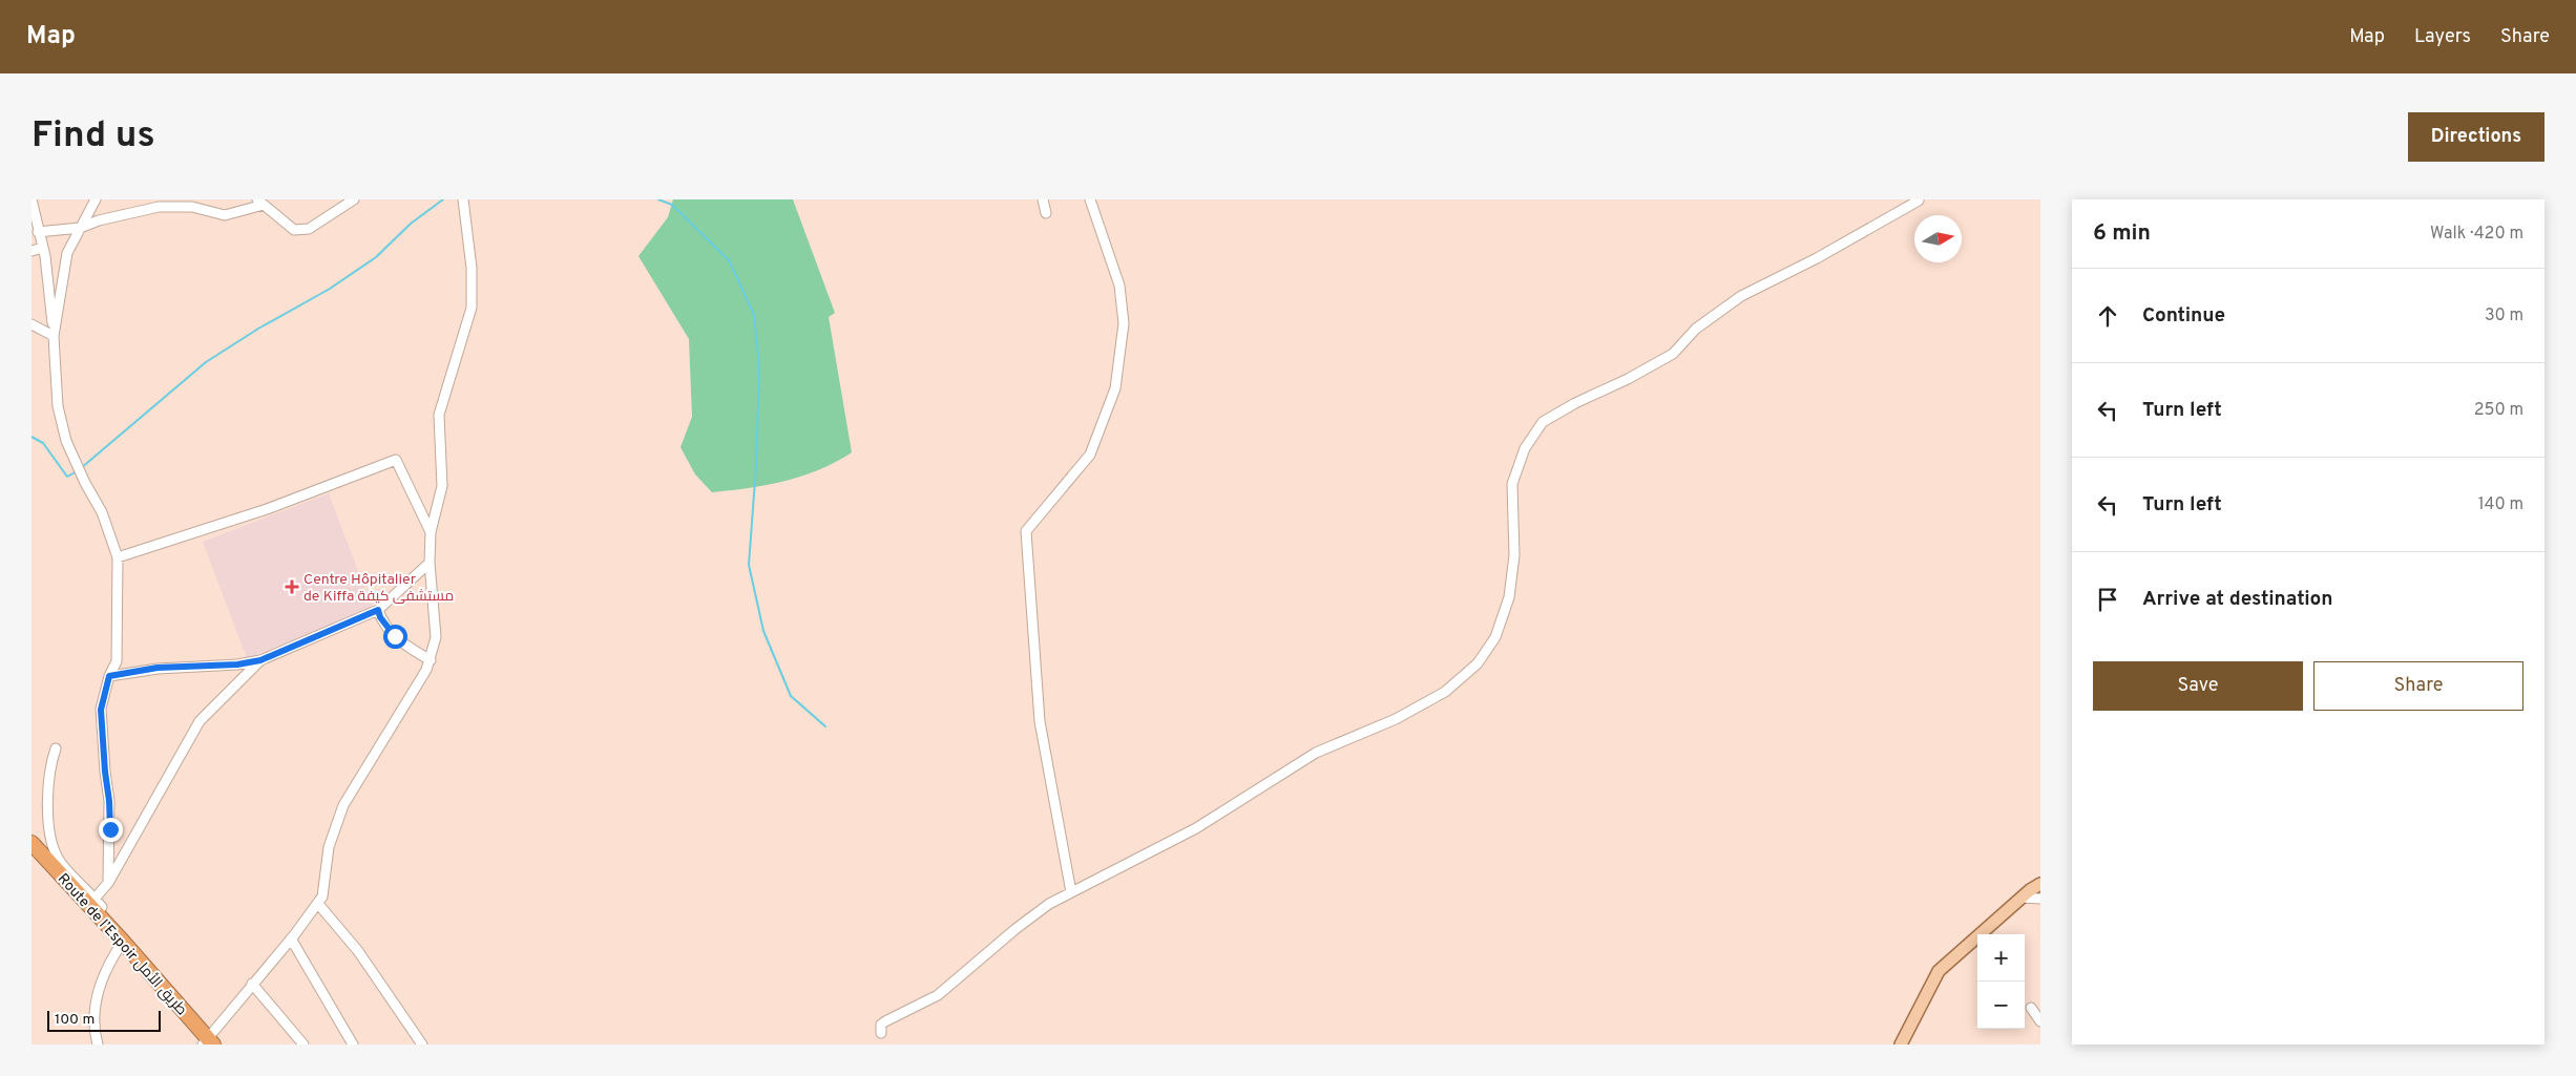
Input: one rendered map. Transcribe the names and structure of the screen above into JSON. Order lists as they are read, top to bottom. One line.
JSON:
{"streets":{"highway":["Route de l’Espoir طريق الأمل"]},"places":{"health":["Centre Hôpitalier de Kiffa مستشفى كيفة"]},"scale_bar":"100 m","north":"right","page":{"header":"Map","nav":["Map","Layers","Share"],"buttons":["Directions",["Save","Share"]],"title":"Find us","heading":["6 min","Walk · 420 m"],"list":[["Continue","30 m"],["Turn left","250 m"],["Turn left","140 m"],"Arrive at destination"],"map_buttons":["+","−"],"scale":"100 m"}}
